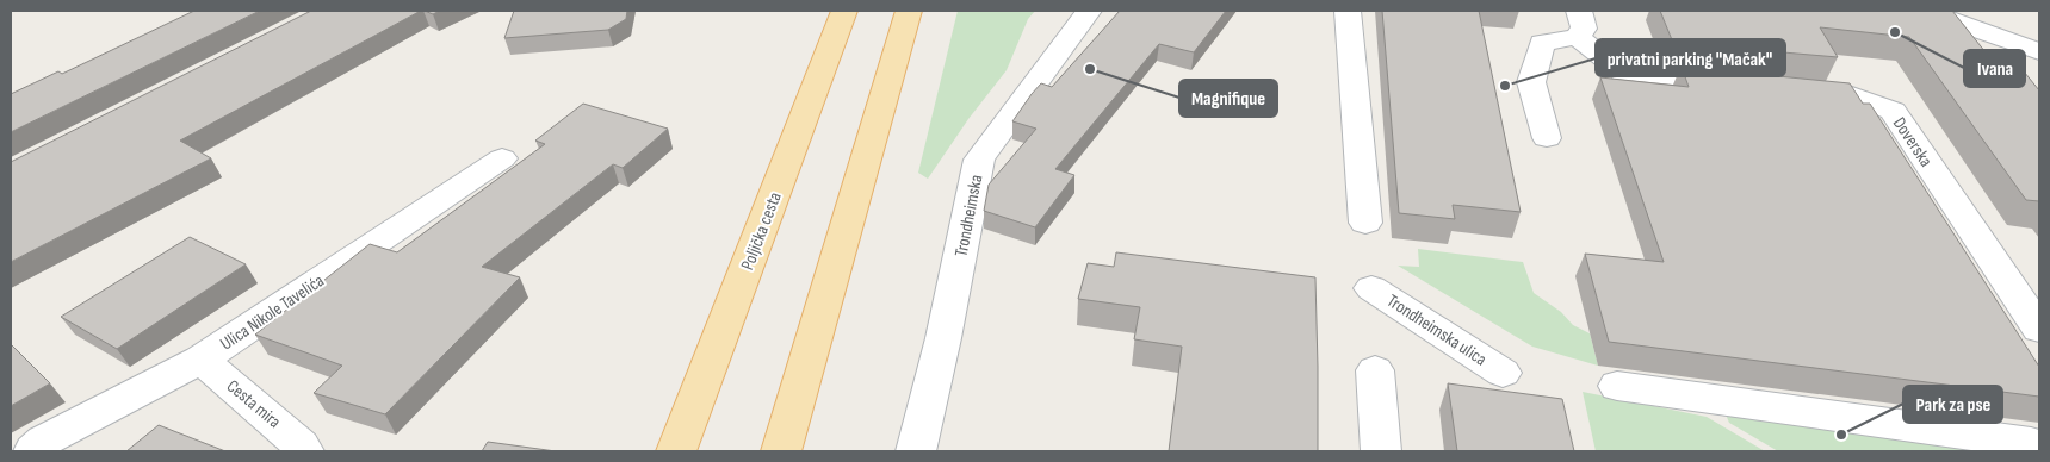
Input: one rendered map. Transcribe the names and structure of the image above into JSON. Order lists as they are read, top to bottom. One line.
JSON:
{"streets":{"main road":["Poljička cesta"],"street":["Doverska","Trondheimska","Ulica Nikole Tavelića","Trondheimska ulica","Cesta mira"]},"crossings":[["Ulica Nikole Tavelića","Cesta mira"]],"places":["Ivana","Magnifique","privatni parking \"Mačak\"","Park za pse"]}
